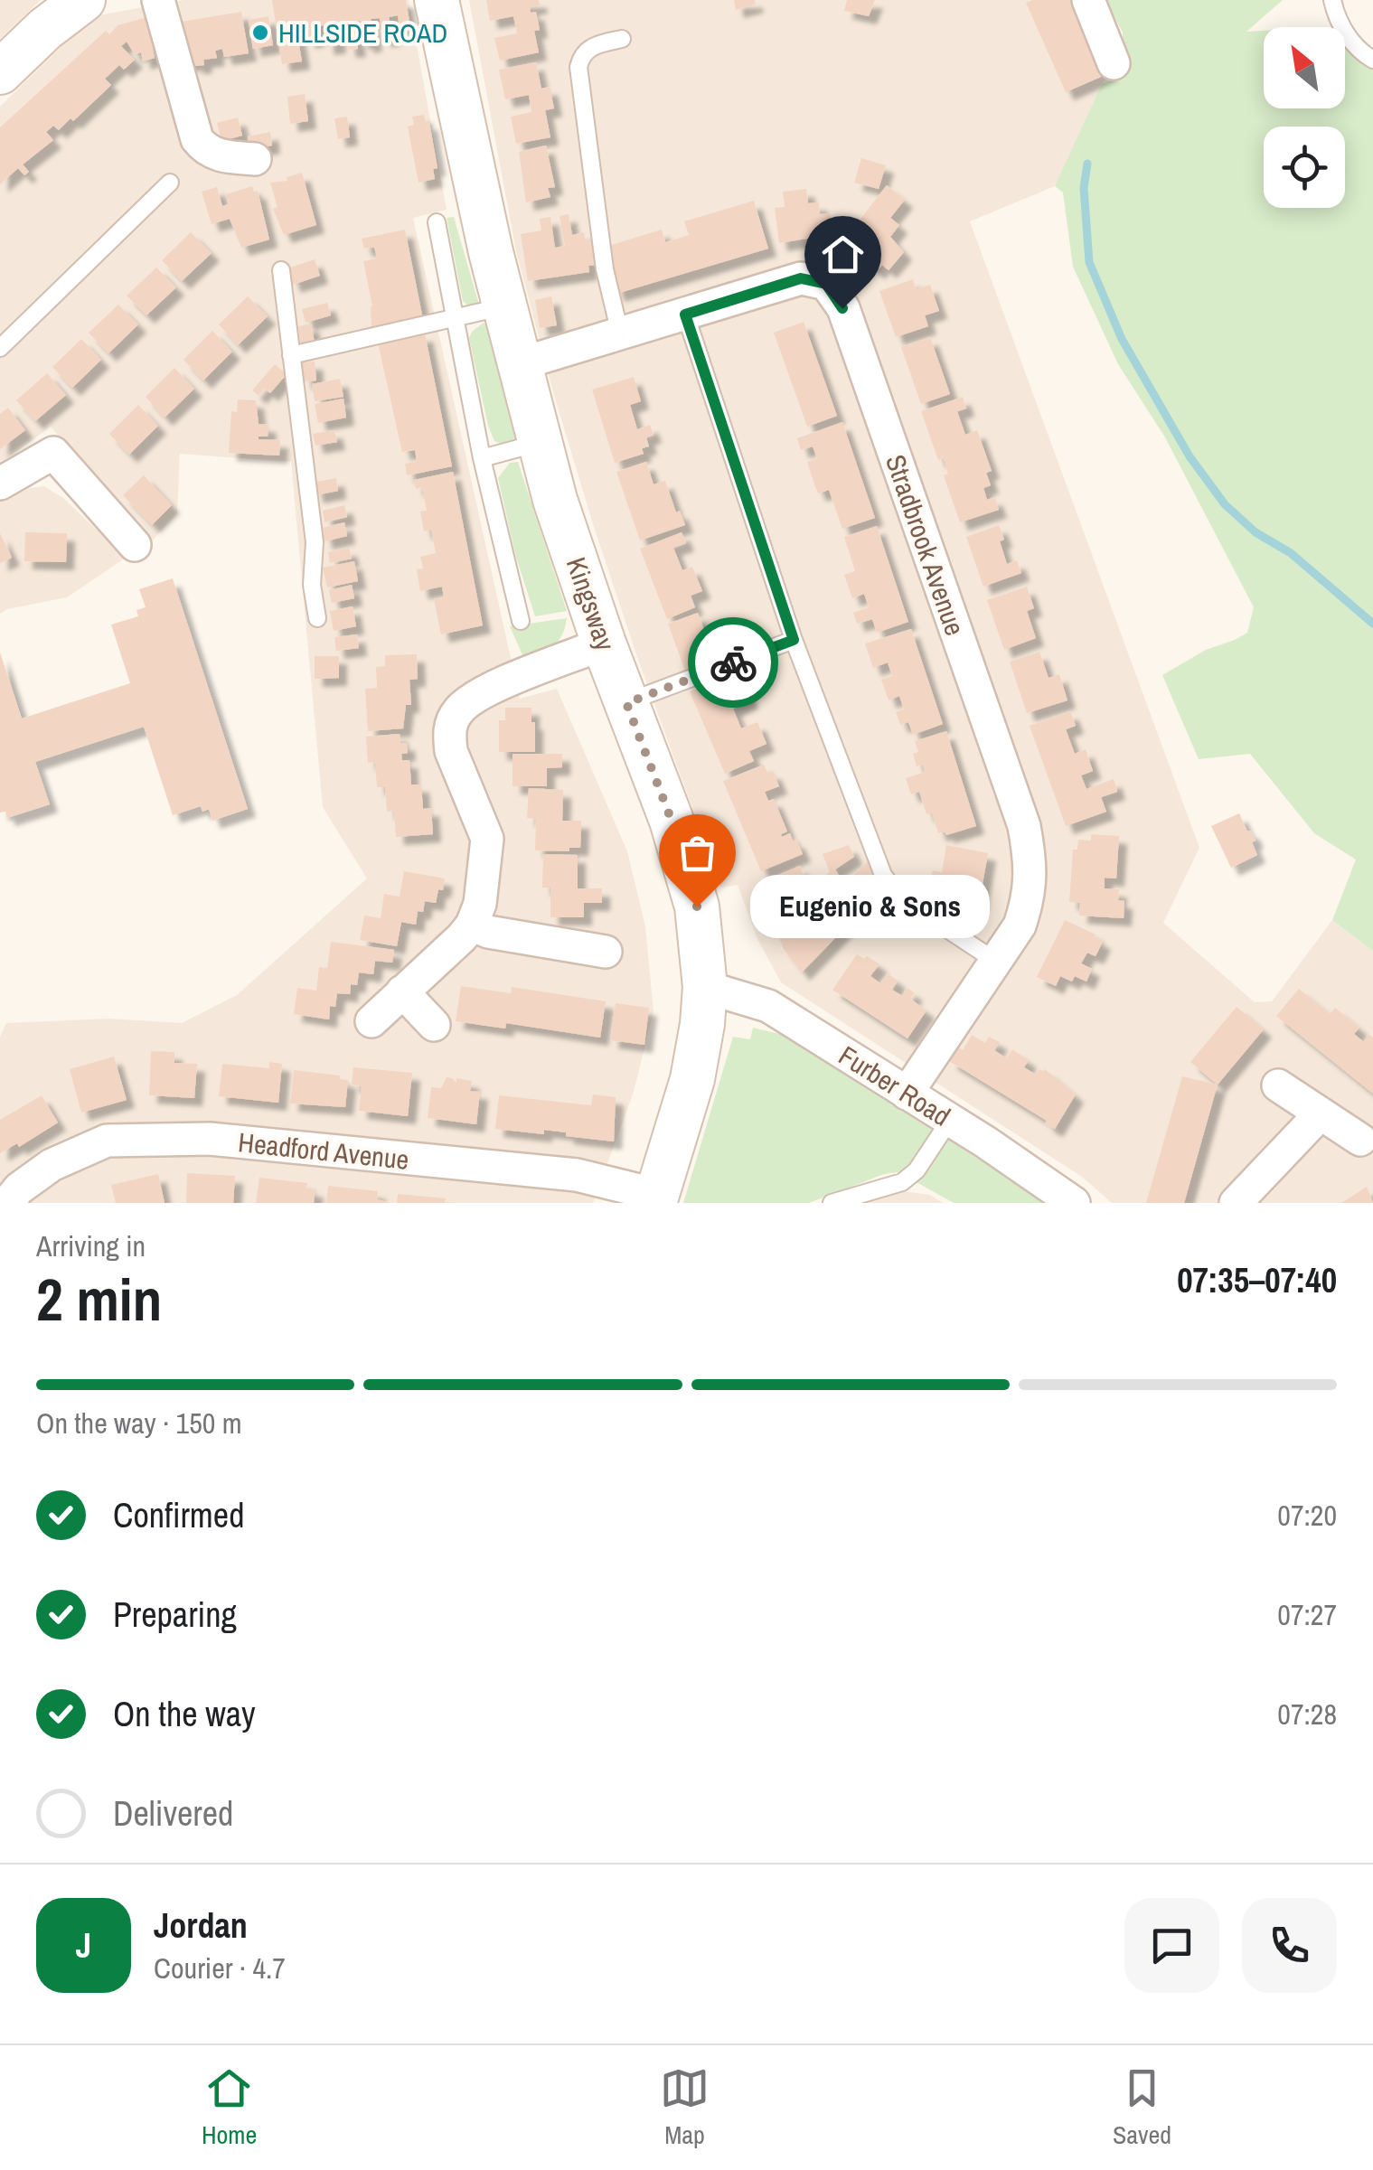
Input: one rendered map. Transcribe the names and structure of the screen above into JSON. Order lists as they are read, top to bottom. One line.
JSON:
{"streets":{"street":["Stradbrook Avenue","Kingsway","Furber Road","Headford Avenue"]},"crossings":[["Stradbrook Avenue","Kingsway"],["Stradbrook Avenue","Furber Road"],["Kingsway","Furber Road"],["Kingsway","Headford Avenue"]],"places":["HILLSIDE ROAD","Eugenio & Sons"],"north":"top left","page":{"bubble":"Eugenio & Sons","heading":["2 min","Arriving in","07:35–07:40"],"panel":["Jordan","Courier · 4.7"],"bar":"On the way · 150 m","list":[["Confirmed","07:20"],["Preparing","07:27"],["On the way","07:28"],"Delivered"],"round":"J","tabs":["Home","Map","Saved"]}}
